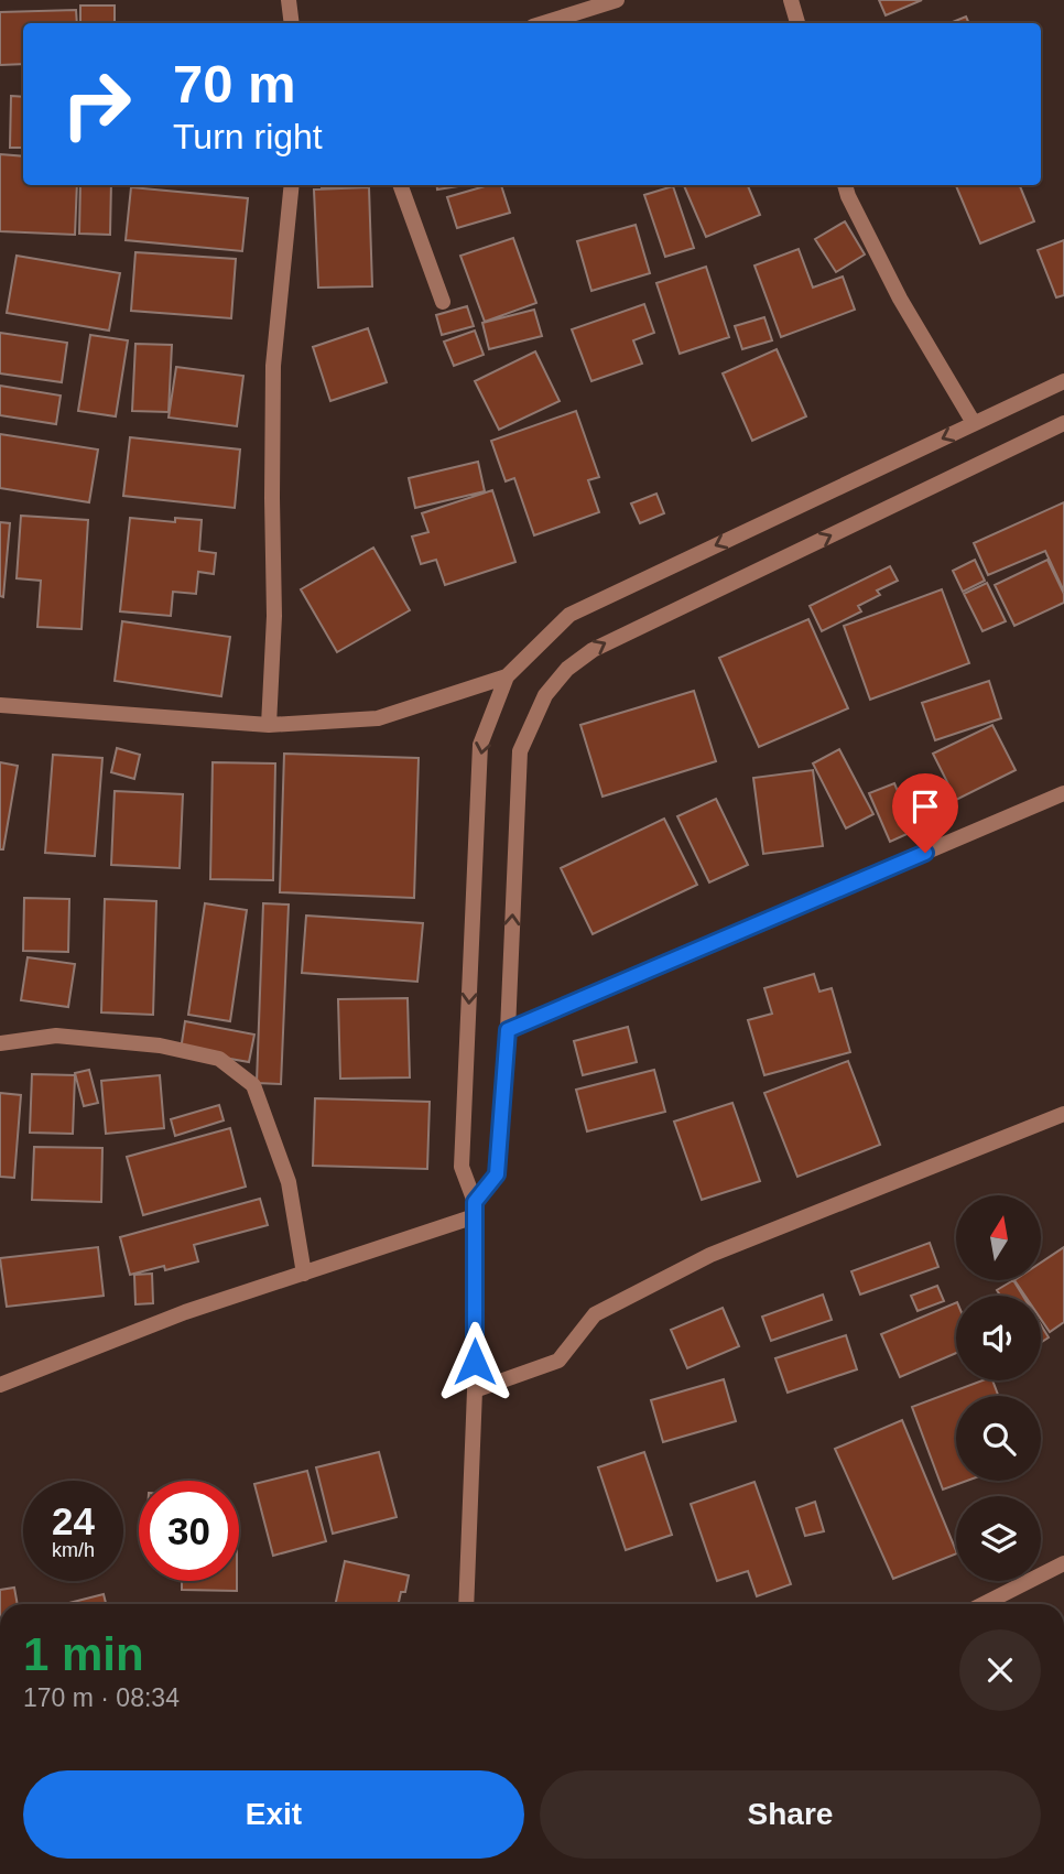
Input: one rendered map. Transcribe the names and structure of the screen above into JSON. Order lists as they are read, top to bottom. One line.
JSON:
{"north":"top","page":{"turn":["70 m","Turn right"],"speed":"24 km/h","limit":"30","heading":["1 min","170 m · 08:34"],"buttons":["Exit","Share"]}}
